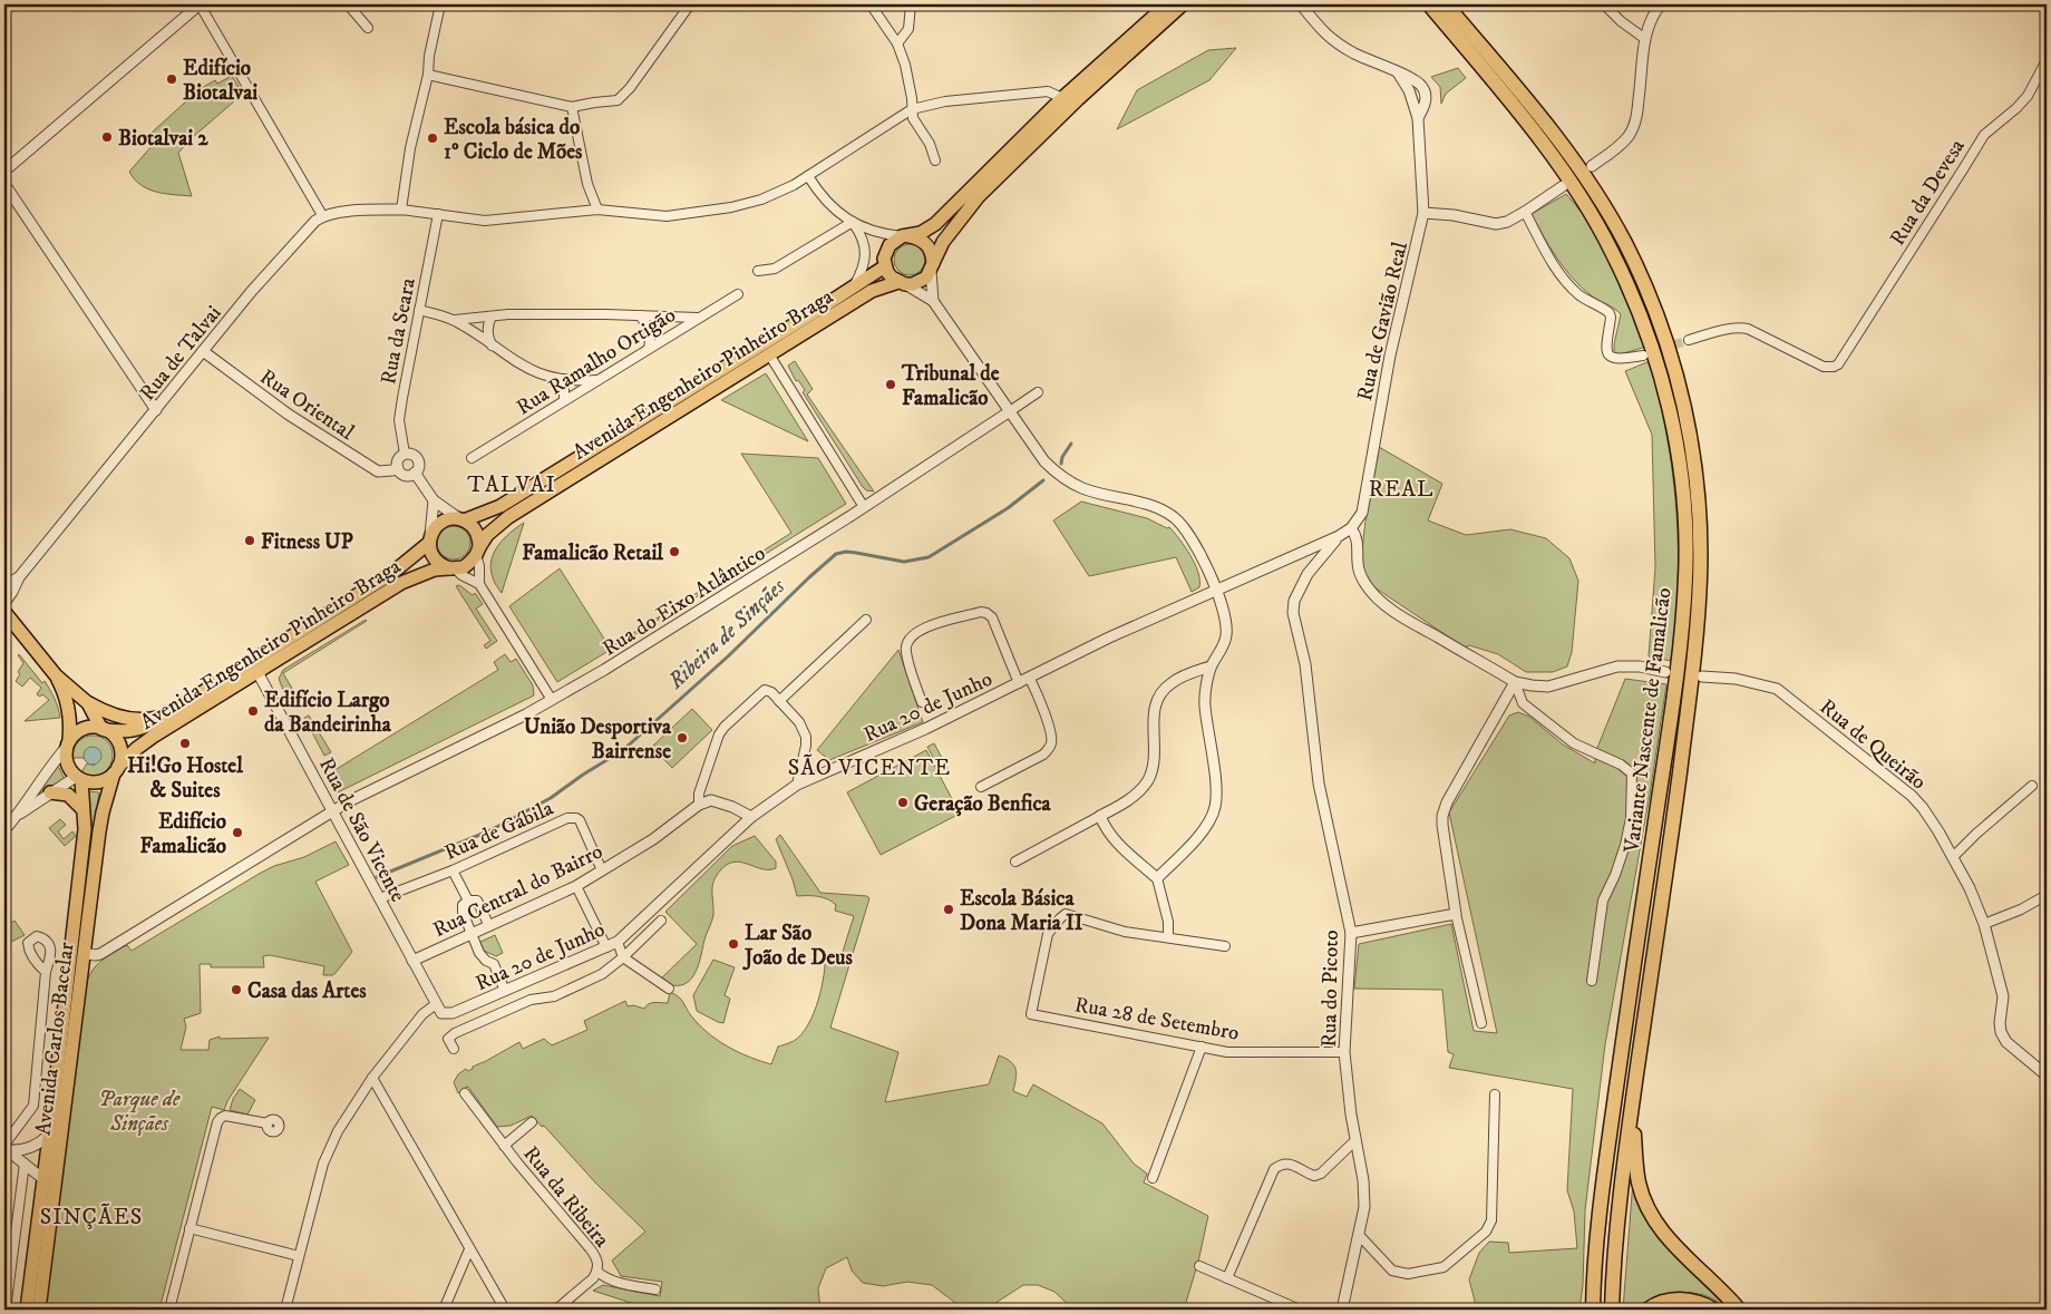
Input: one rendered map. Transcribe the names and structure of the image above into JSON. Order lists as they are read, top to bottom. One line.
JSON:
{"streets":{"highway":["Variante Nascente de Famalicão"],"main road":["Avenida Engenheiro Pinheiro Braga","Avenida Carlos Bacelar"],"street":["Rua da Devesa","Rua de Gavião Real","Rua da Seara","Rua de Talvai","Rua Ramalho Ortigão","Rua Oriental","Rua do Eixo Atlântico","Rua 20 de Junho","Rua de Queirão","Rua de São Vicente","Rua de Gábila","Rua Central do Bairro","Rua do Picoto","Rua 28 de Setembro","Rua da Ribeira"]},"crossings":[["Rua de Gavião Real","Rua 20 de Junho"],["Rua da Seara","Avenida Engenheiro Pinheiro Braga"],["Rua da Seara","Rua Oriental"],["Rua de Talvai","Rua Oriental"],["Avenida Engenheiro Pinheiro Braga","Rua de São Vicente"],["Avenida Engenheiro Pinheiro Braga","Avenida Carlos Bacelar"],["Rua do Eixo Atlântico","Rua de São Vicente"],["Rua do Eixo Atlântico","Avenida Carlos Bacelar"],["Rua 20 de Junho","Rua de São Vicente"],["Rua 20 de Junho","Rua do Picoto"],["Rua de São Vicente","Rua de Gábila"],["Rua de São Vicente","Rua Central do Bairro"],["Rua de Gábila","Rua Central do Bairro"],["Rua do Picoto","Rua 28 de Setembro"]],"districts":["TALVAI","REAL","SÃO VICENTE","SINÇÃES"],"water":["Ribeira de Sinçães"],"parks":["Parque de Sinçães"],"places":["Edifício Biotalvai","Biotalvai 2","Escola básica do 1º Ciclo de Mões","Tribunal de Famalicão","Fitness UP","Famalicão Retail","Edifício Largo da Bandeirinha","União Desportiva Bairrense","Hi!Go Hostel & Suites","Geração Benfica","Edifício Famalicão","Escola Básica Dona Maria II","Lar São João de Deus","Casa das Artes"]}
